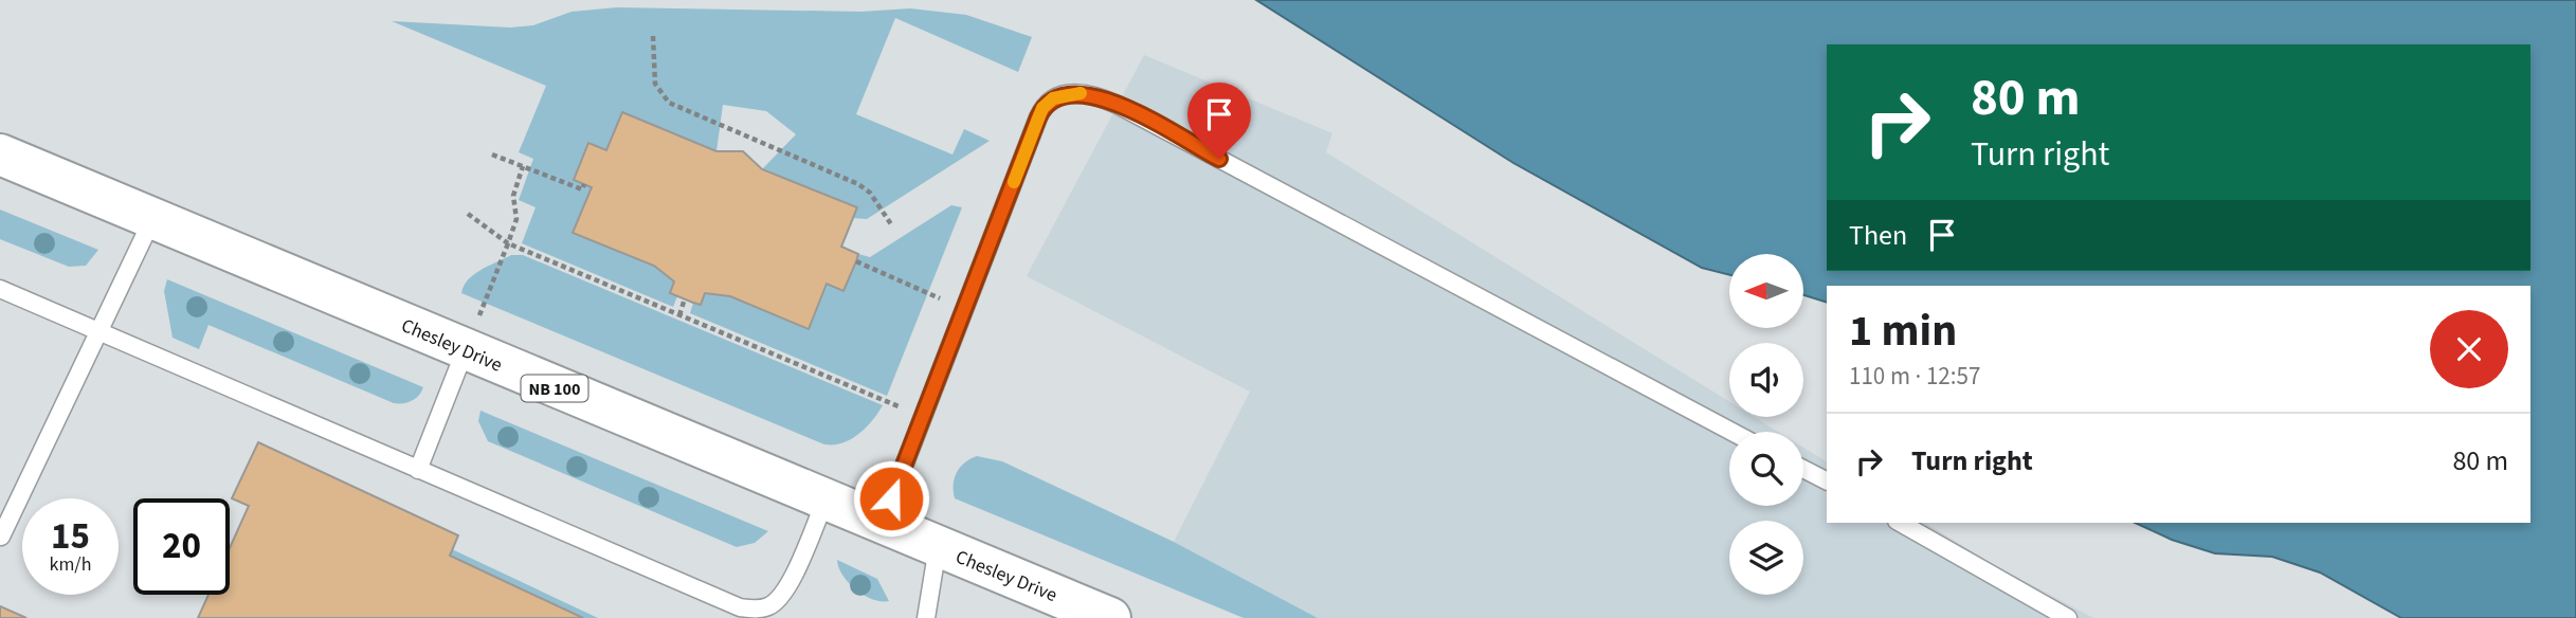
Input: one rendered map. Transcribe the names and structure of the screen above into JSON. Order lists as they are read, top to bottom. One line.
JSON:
{"streets":{"main road":["Chesley Drive","NB 100"]},"north":"left","page":{"turn":["80 m","Turn right"],"then":"Then","heading":["1 min","110 m · 12:57"],"list":[{"name":"Turn right","value":"80 m"}],"speed":"15 km/h","limit":"20"}}
